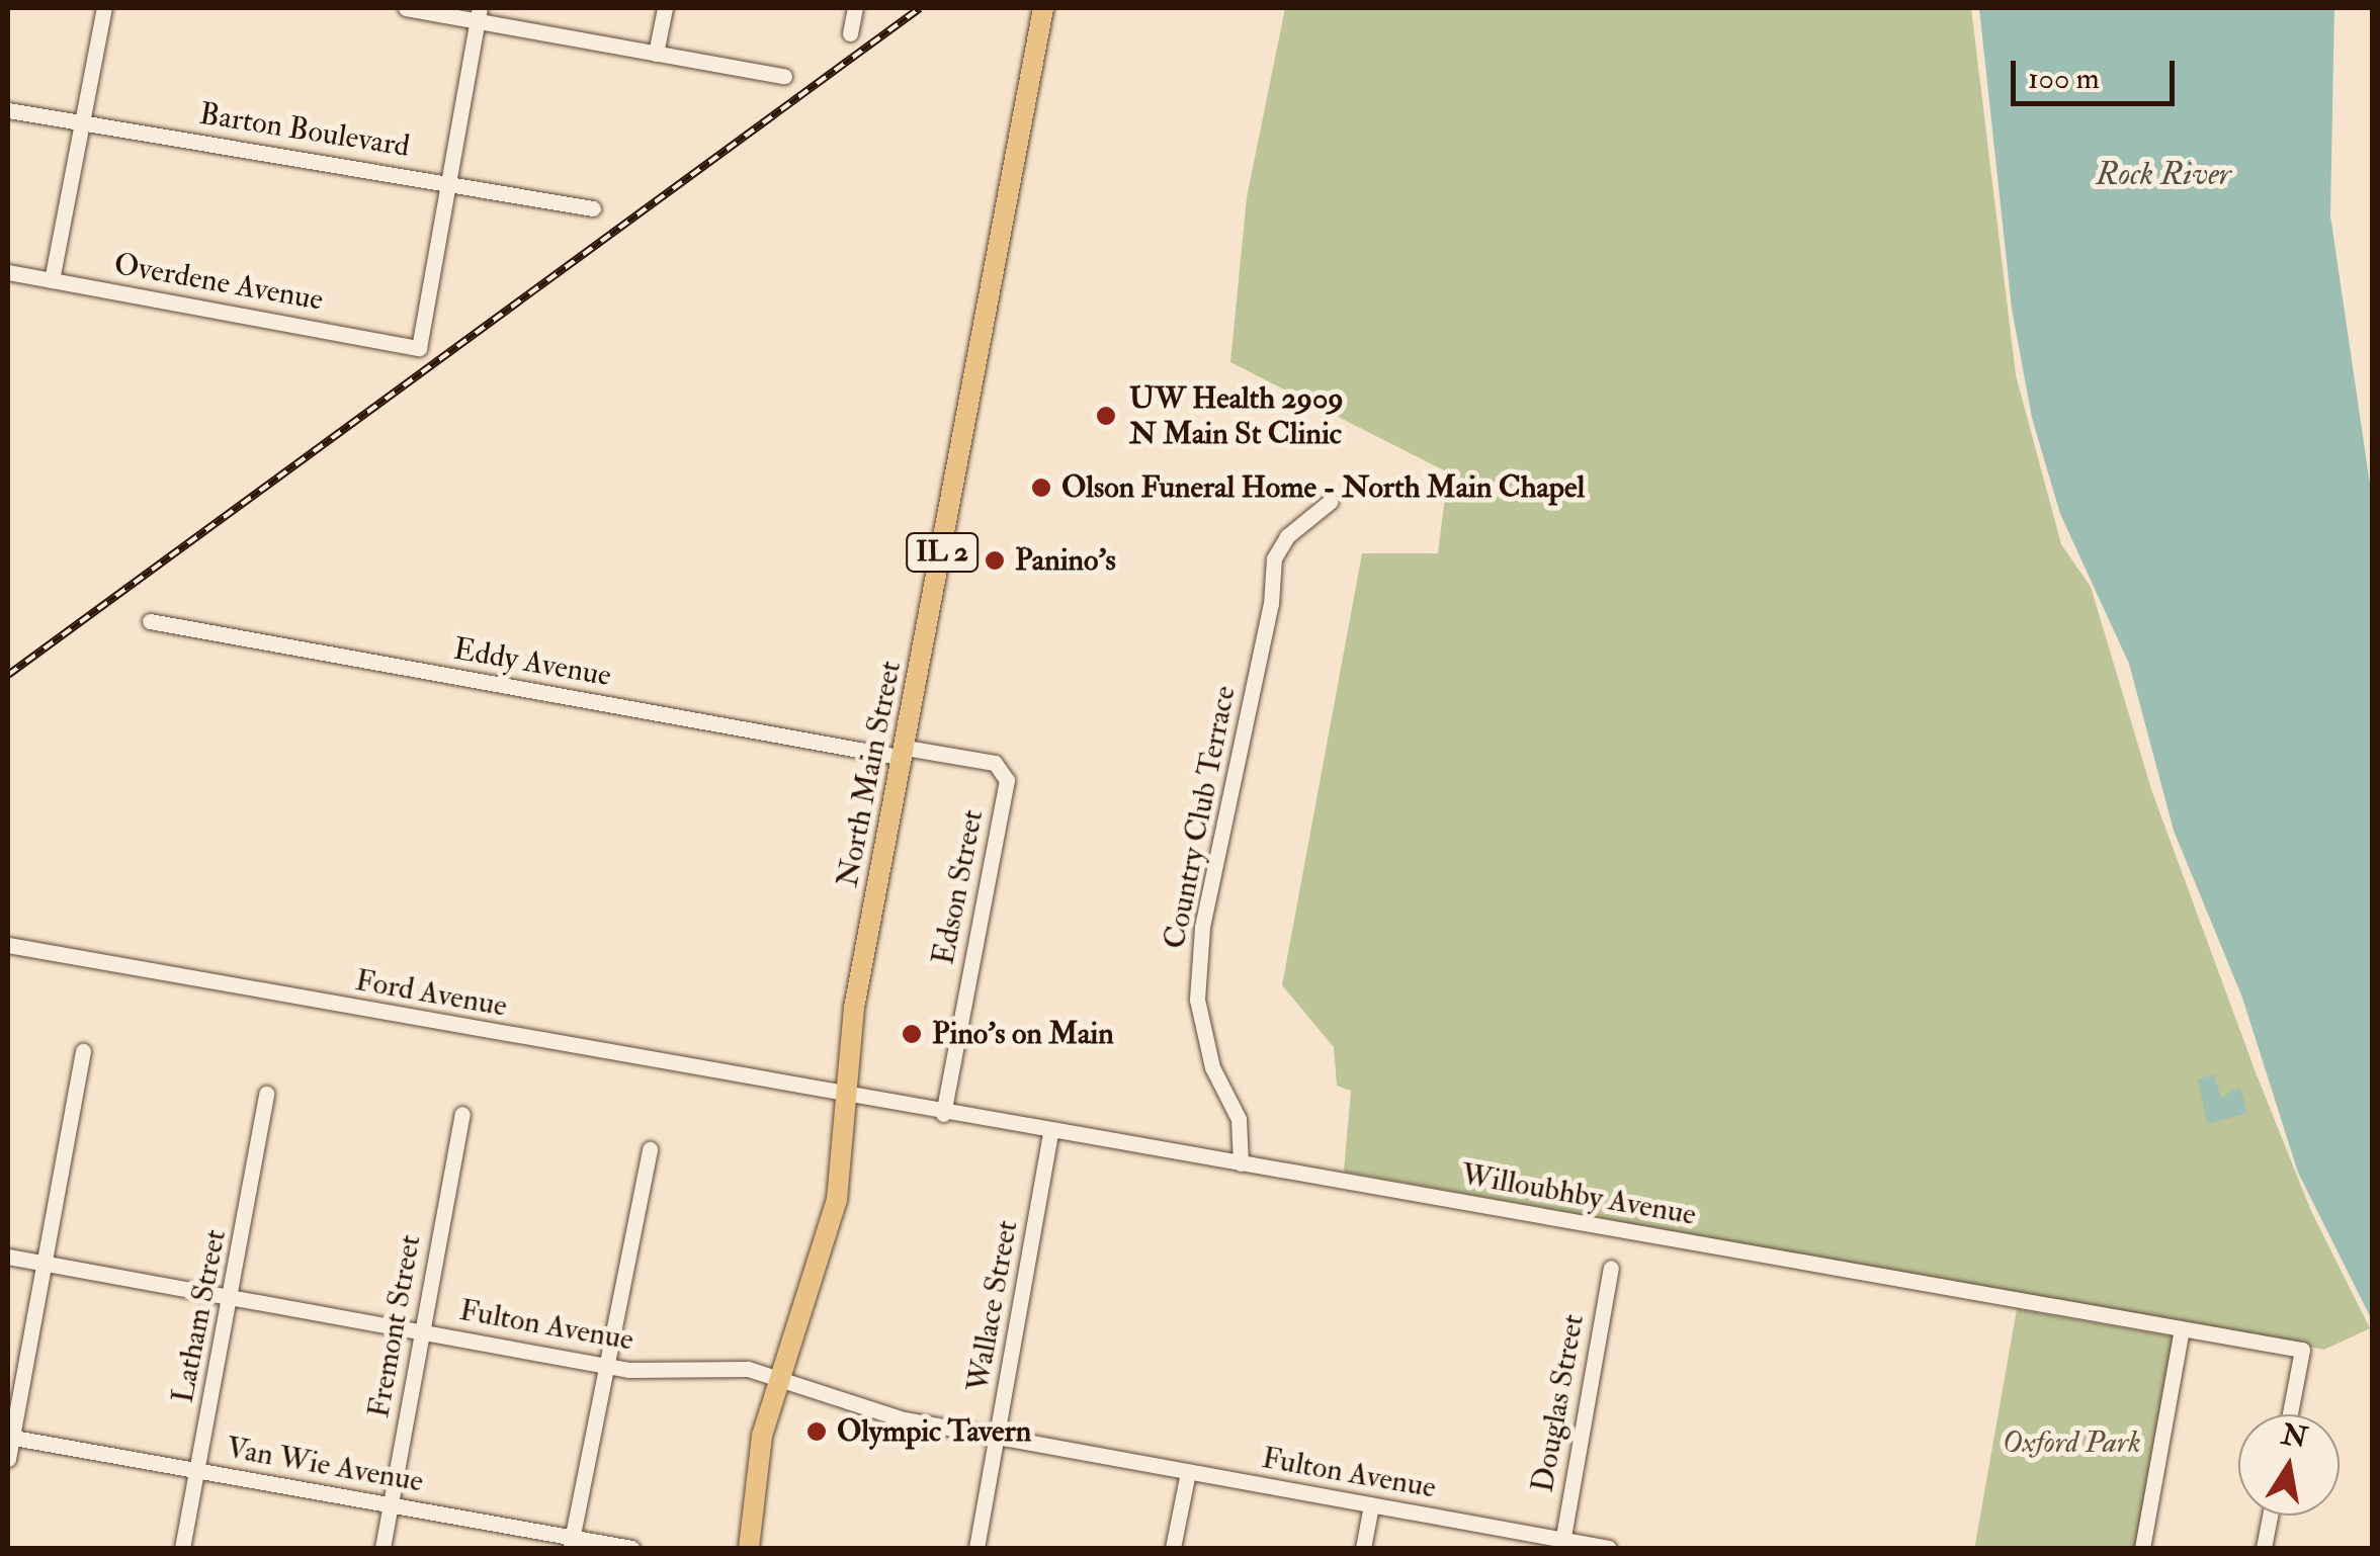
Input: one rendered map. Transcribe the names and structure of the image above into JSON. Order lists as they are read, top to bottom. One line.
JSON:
{"streets":{"main road":["IL 2","North Main Street"],"street":["Barton Boulevard","Overdene Avenue","Eddy Avenue","Country Club Terrace","Edson Street","Ford Avenue","Willoubhby Avenue","Wallace Street","Latham Street","Fulton Avenue","Fremont Street","Douglas Street","Van Wie Avenue"]},"crossings":[["Barton Boulevard","Overdene Avenue"],["Eddy Avenue","North Main Street"],["Eddy Avenue","Edson Street"],["North Main Street","Edson Street"],["North Main Street","Ford Avenue"],["North Main Street","Willoubhby Avenue"],["North Main Street","Fulton Avenue"],["Country Club Terrace","Willoubhby Avenue"],["Edson Street","Willoubhby Avenue"],["Ford Avenue","Willoubhby Avenue"],["Willoubhby Avenue","Wallace Street"],["Wallace Street","Fulton Avenue"],["Latham Street","Fulton Avenue"],["Latham Street","Van Wie Avenue"],["Fulton Avenue","Fremont Street"],["Fulton Avenue","Douglas Street"],["Fremont Street","Van Wie Avenue"]],"water":["Rock River"],"parks":["Oxford Park"],"places":["UW Health 2909 N Main St Clinic","Olson Funeral Home - North Main Chapel","Panino's","Pino's on Main","Olympic Tavern"],"scale_bar":"100 m","north":"top"}
